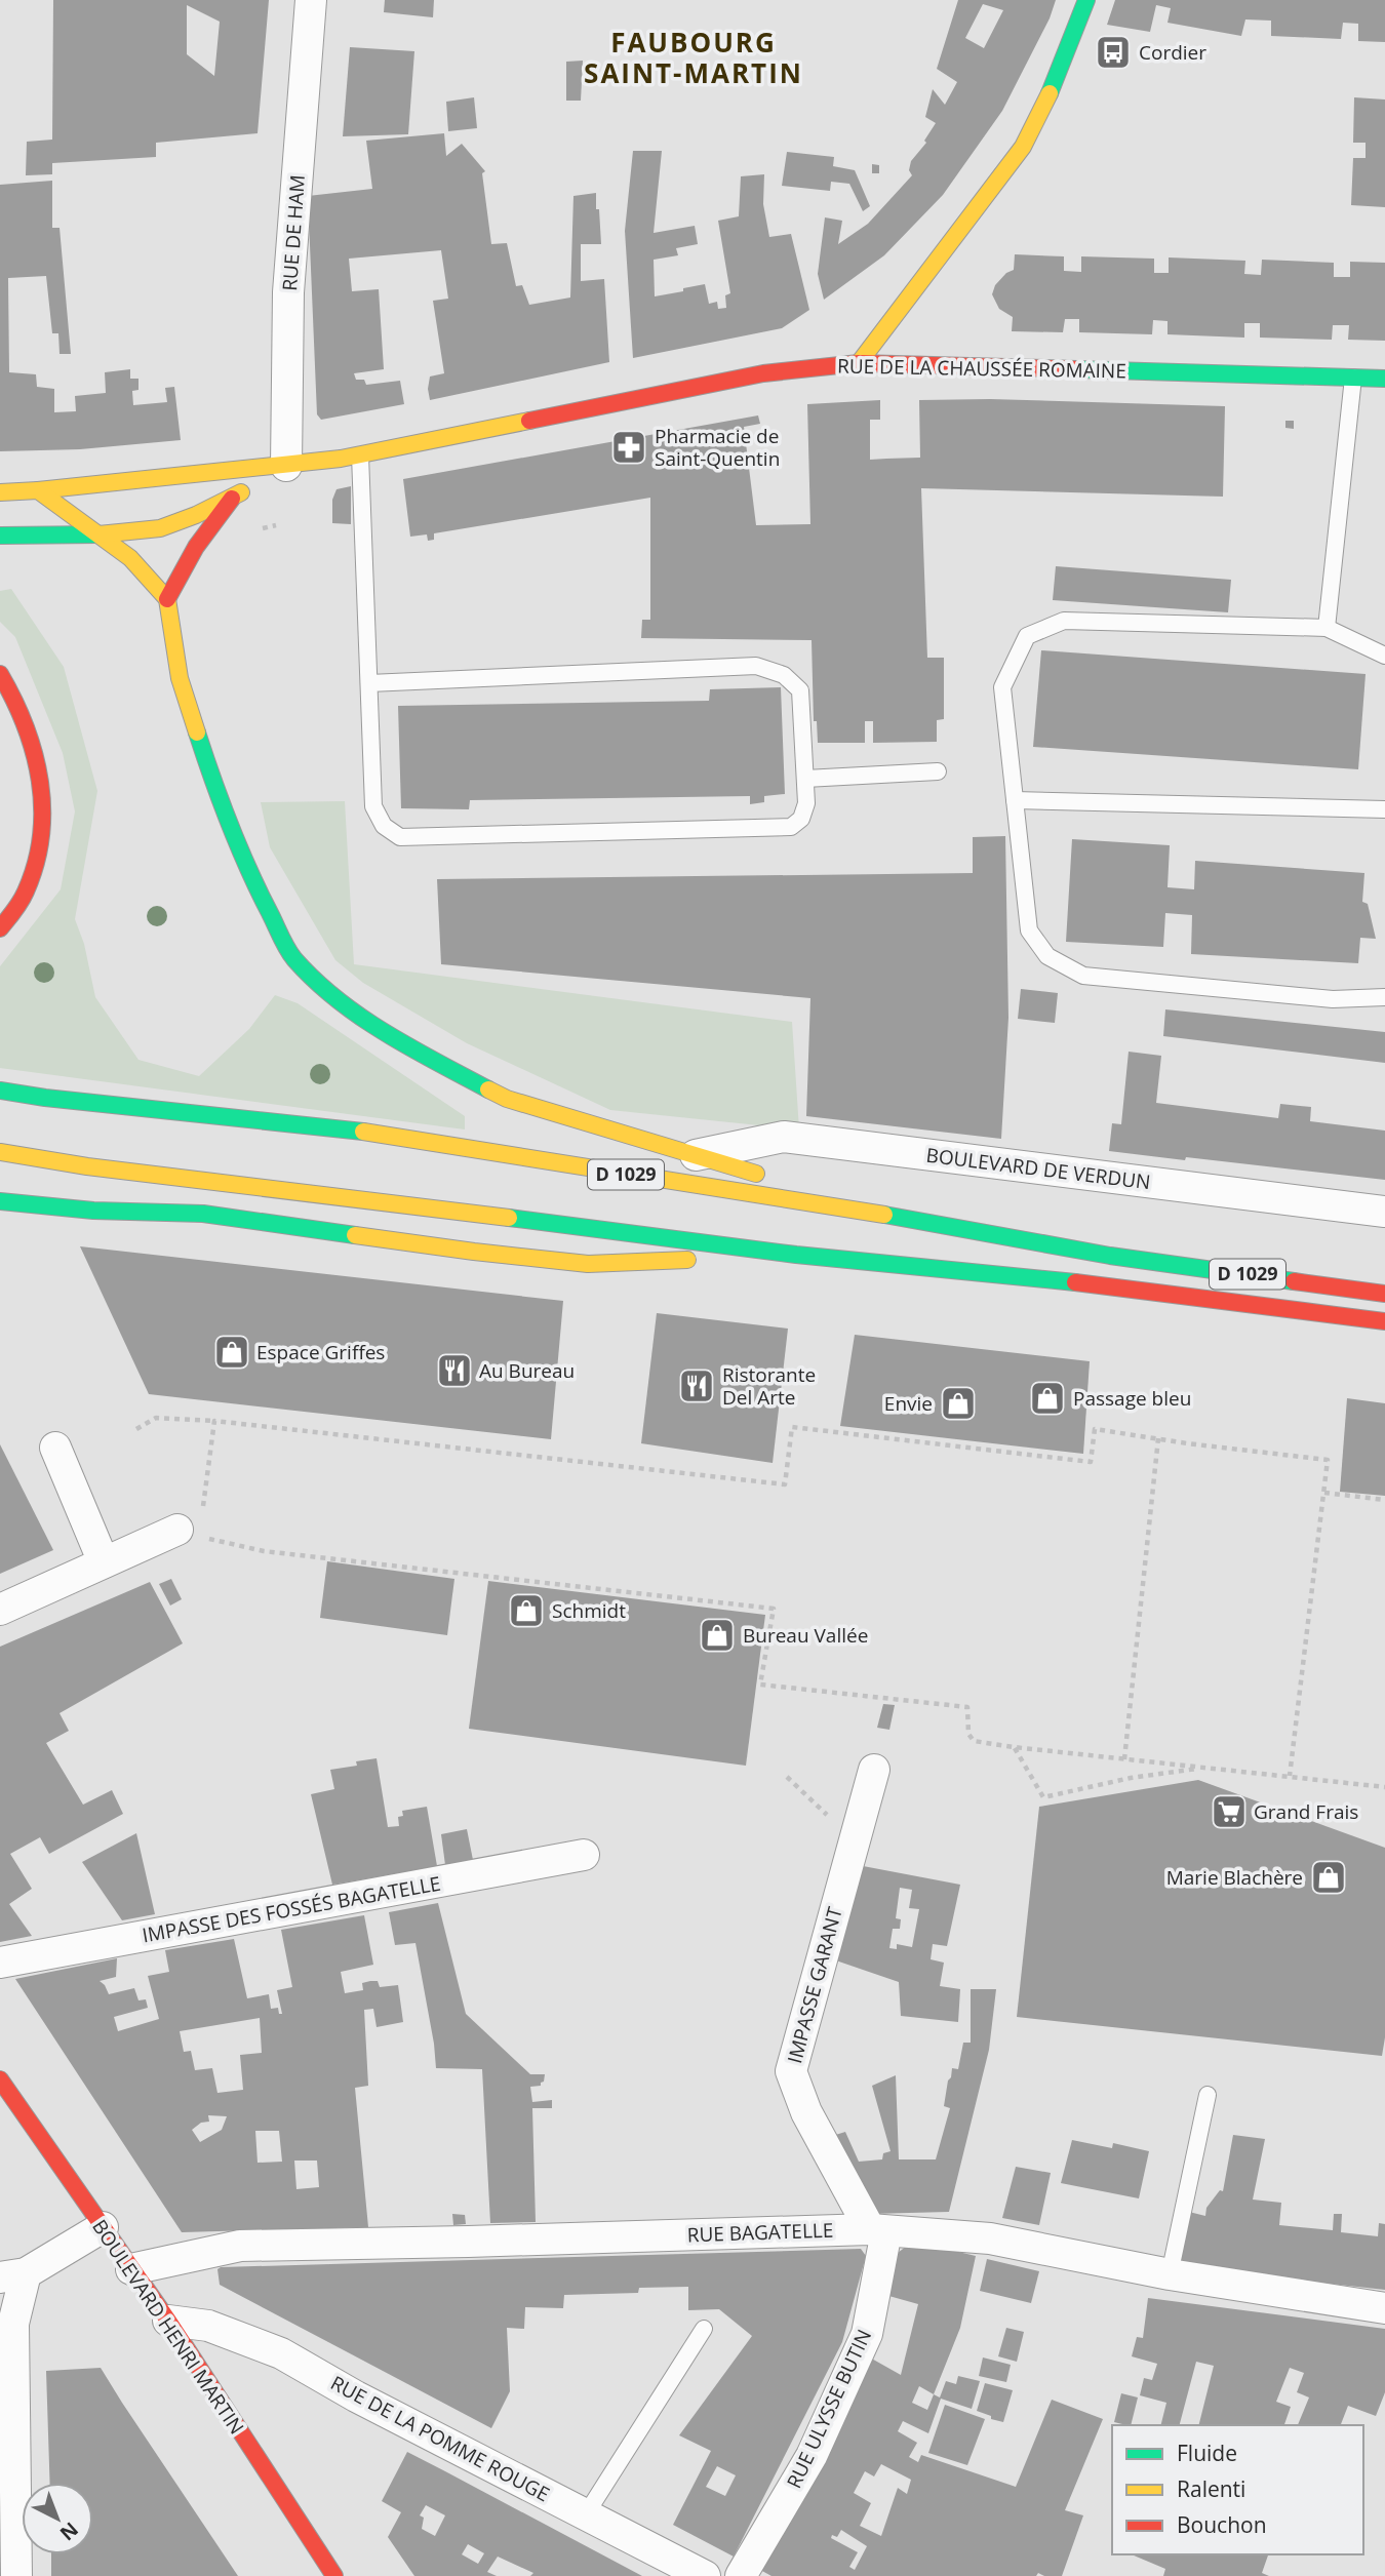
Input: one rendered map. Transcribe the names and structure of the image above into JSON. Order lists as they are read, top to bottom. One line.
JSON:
{"streets":{"main road":["RUE DE LA CHAUSSÉE ROMAINE","D 1029","BOULEVARD HENRI MARTIN"],"street":["RUE DE HAM","BOULEVARD DE VERDUN","IMPASSE DES FOSSÉS BAGATELLE","IMPASSE GARANT","RUE BAGATELLE","RUE ULYSSE BUTIN","RUE DE LA POMME ROUGE"]},"crossings":[["RUE DE HAM","RUE DE LA CHAUSSÉE ROMAINE"],["IMPASSE GARANT","RUE BAGATELLE"],["IMPASSE GARANT","RUE ULYSSE BUTIN"],["RUE BAGATELLE","BOULEVARD HENRI MARTIN"],["RUE BAGATELLE","RUE ULYSSE BUTIN"],["BOULEVARD HENRI MARTIN","RUE DE LA POMME ROUGE"]],"districts":["FAUBOURG SAINT-MARTIN"],"places":{"bus stop":["Cordier"],"pharmacy":["Pharmacie de Saint-Quentin"],"shop":["Espace Griffes","Passage bleu","Envie","Schmidt","Bureau Vallée","Marie Blachère"],"restaurant":["Au Bureau","Ristorante Del Arte"],"supermarket":["Grand Frais"]},"legend":["Fluide","Ralenti","Bouchon"],"north":"bottom right"}
